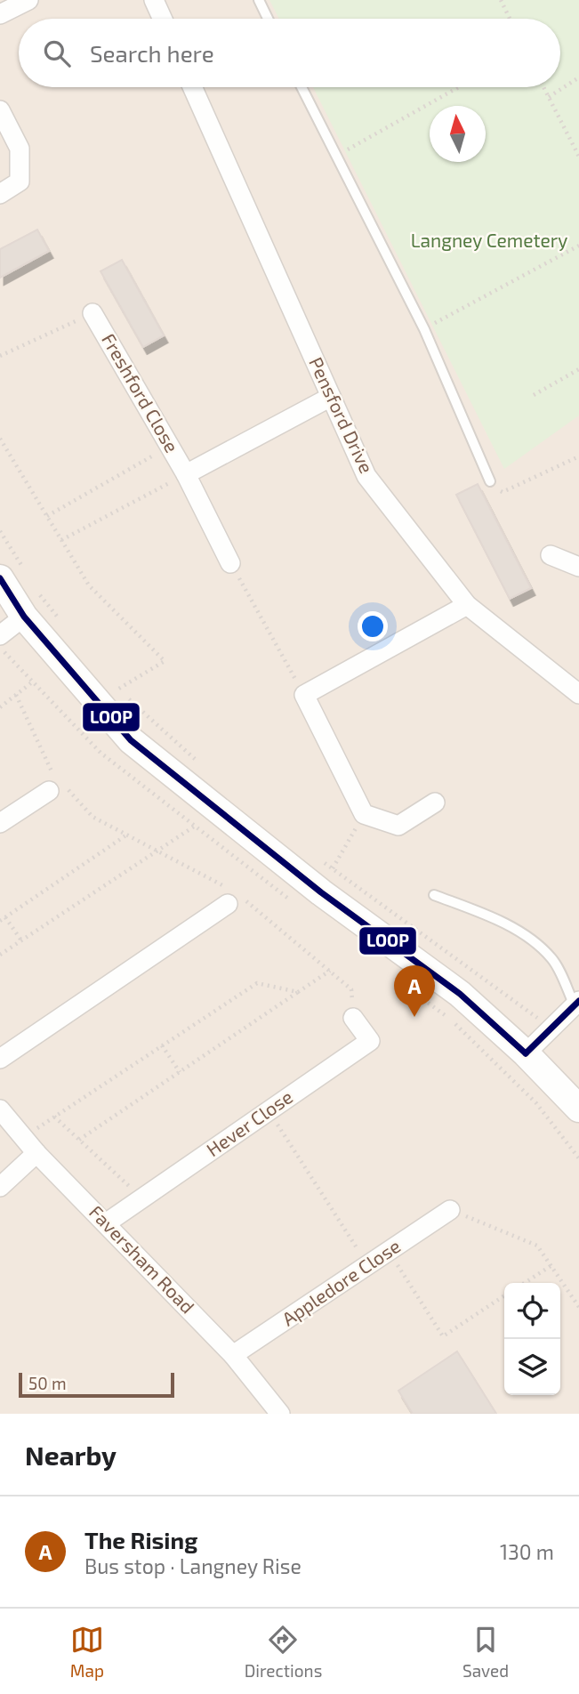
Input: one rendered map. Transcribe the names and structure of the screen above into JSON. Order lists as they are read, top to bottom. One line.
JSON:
{"streets":{"street":["Freshford Close","Pensford Drive","Hever Close","Faversham Road","Appledore Close"]},"crossings":[["Freshford Close","Pensford Drive"],["Hever Close","Faversham Road"],["Faversham Road","Appledore Close"]],"parks":["Langney Cemetery"],"lines":["transit line LOOP"],"scale_bar":"50 m","north":"top","page":{"search":"Search here","pins":"A","scale":"50 m","heading":"Nearby","list":[{"mark":"A","name":"The Rising","note":"Bus stop · Langney Rise","value":"130 m"}],"nav":["Map","Directions","Saved"]}}
